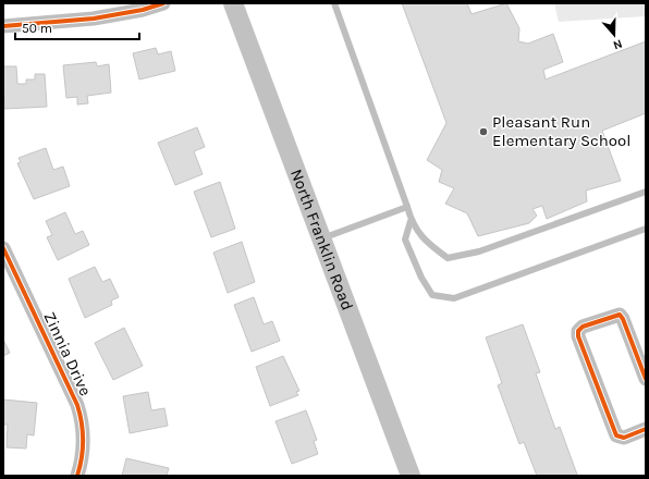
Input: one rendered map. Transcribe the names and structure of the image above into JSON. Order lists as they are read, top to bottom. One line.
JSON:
{"streets":{"main road":["North Franklin Road"],"street":["Zinnia Drive"]},"places":["Pleasant Run Elementary School"],"scale_bar":"50 m","north":"bottom"}
